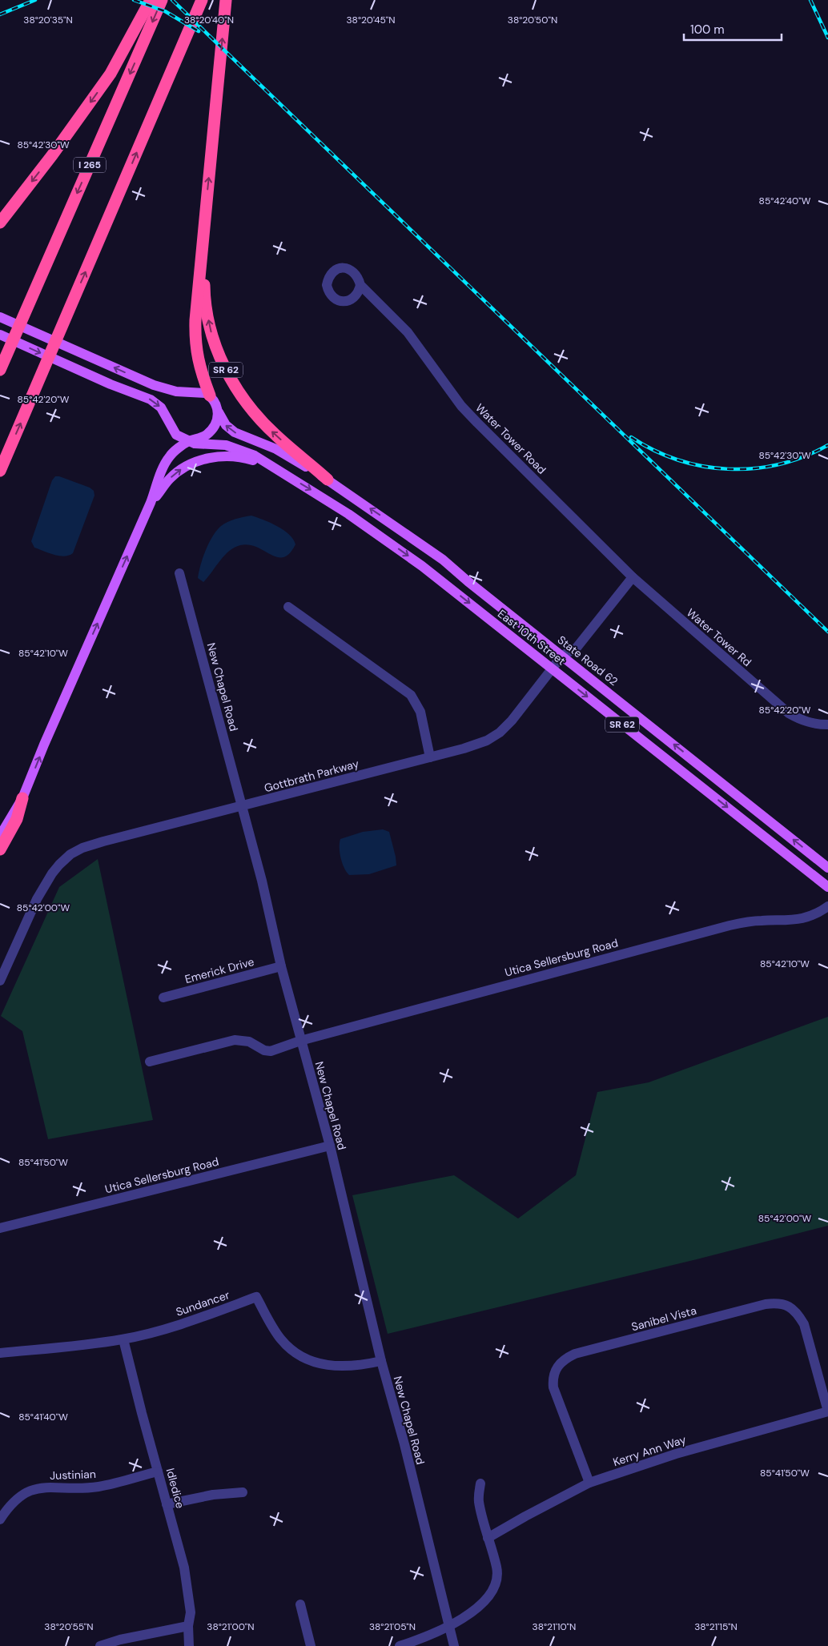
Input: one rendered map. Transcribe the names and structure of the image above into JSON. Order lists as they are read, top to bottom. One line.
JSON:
{"streets":{"highway":["I 265","SR 62"],"main road":["East 10th Street","State Road 62"],"street":["Water Tower Road","Water Tower Rd","New Chapel Road","Gottbrath Parkway","Utica Sellersburg Road","Emerick Drive","Sundancer","Sanibel Vista","Kerry Ann Way","Justinian","Idledice"]},"crossings":[["SR 62","East 10th Street"],["SR 62","State Road 62"],["Water Tower Road","Water Tower Rd"],["Water Tower Road","Gottbrath Parkway"],["East 10th Street","Gottbrath Parkway"],["State Road 62","Gottbrath Parkway"],["New Chapel Road","Gottbrath Parkway"],["New Chapel Road","Utica Sellersburg Road"],["New Chapel Road","Emerick Drive"],["New Chapel Road","Sundancer"],["Sundancer","Idledice"],["Sanibel Vista","Kerry Ann Way"],["Justinian","Idledice"]],"one_way":["East 10th Street","State Road 62"],"scale_bar":"100 m","coordinates":["38°20'40\"N","38°20'45\"N","38°20'35\"N","38°20'50\"N","85°42'30\"W","85°42'40\"W","85°42'20\"W","85°42'10\"W","85°42'00\"W","85°41'50\"W","85°41'40\"W","38°20'55\"N","38°21'00\"N","38°21'05\"N","38°21'10\"N","38°21'15\"N"]}
